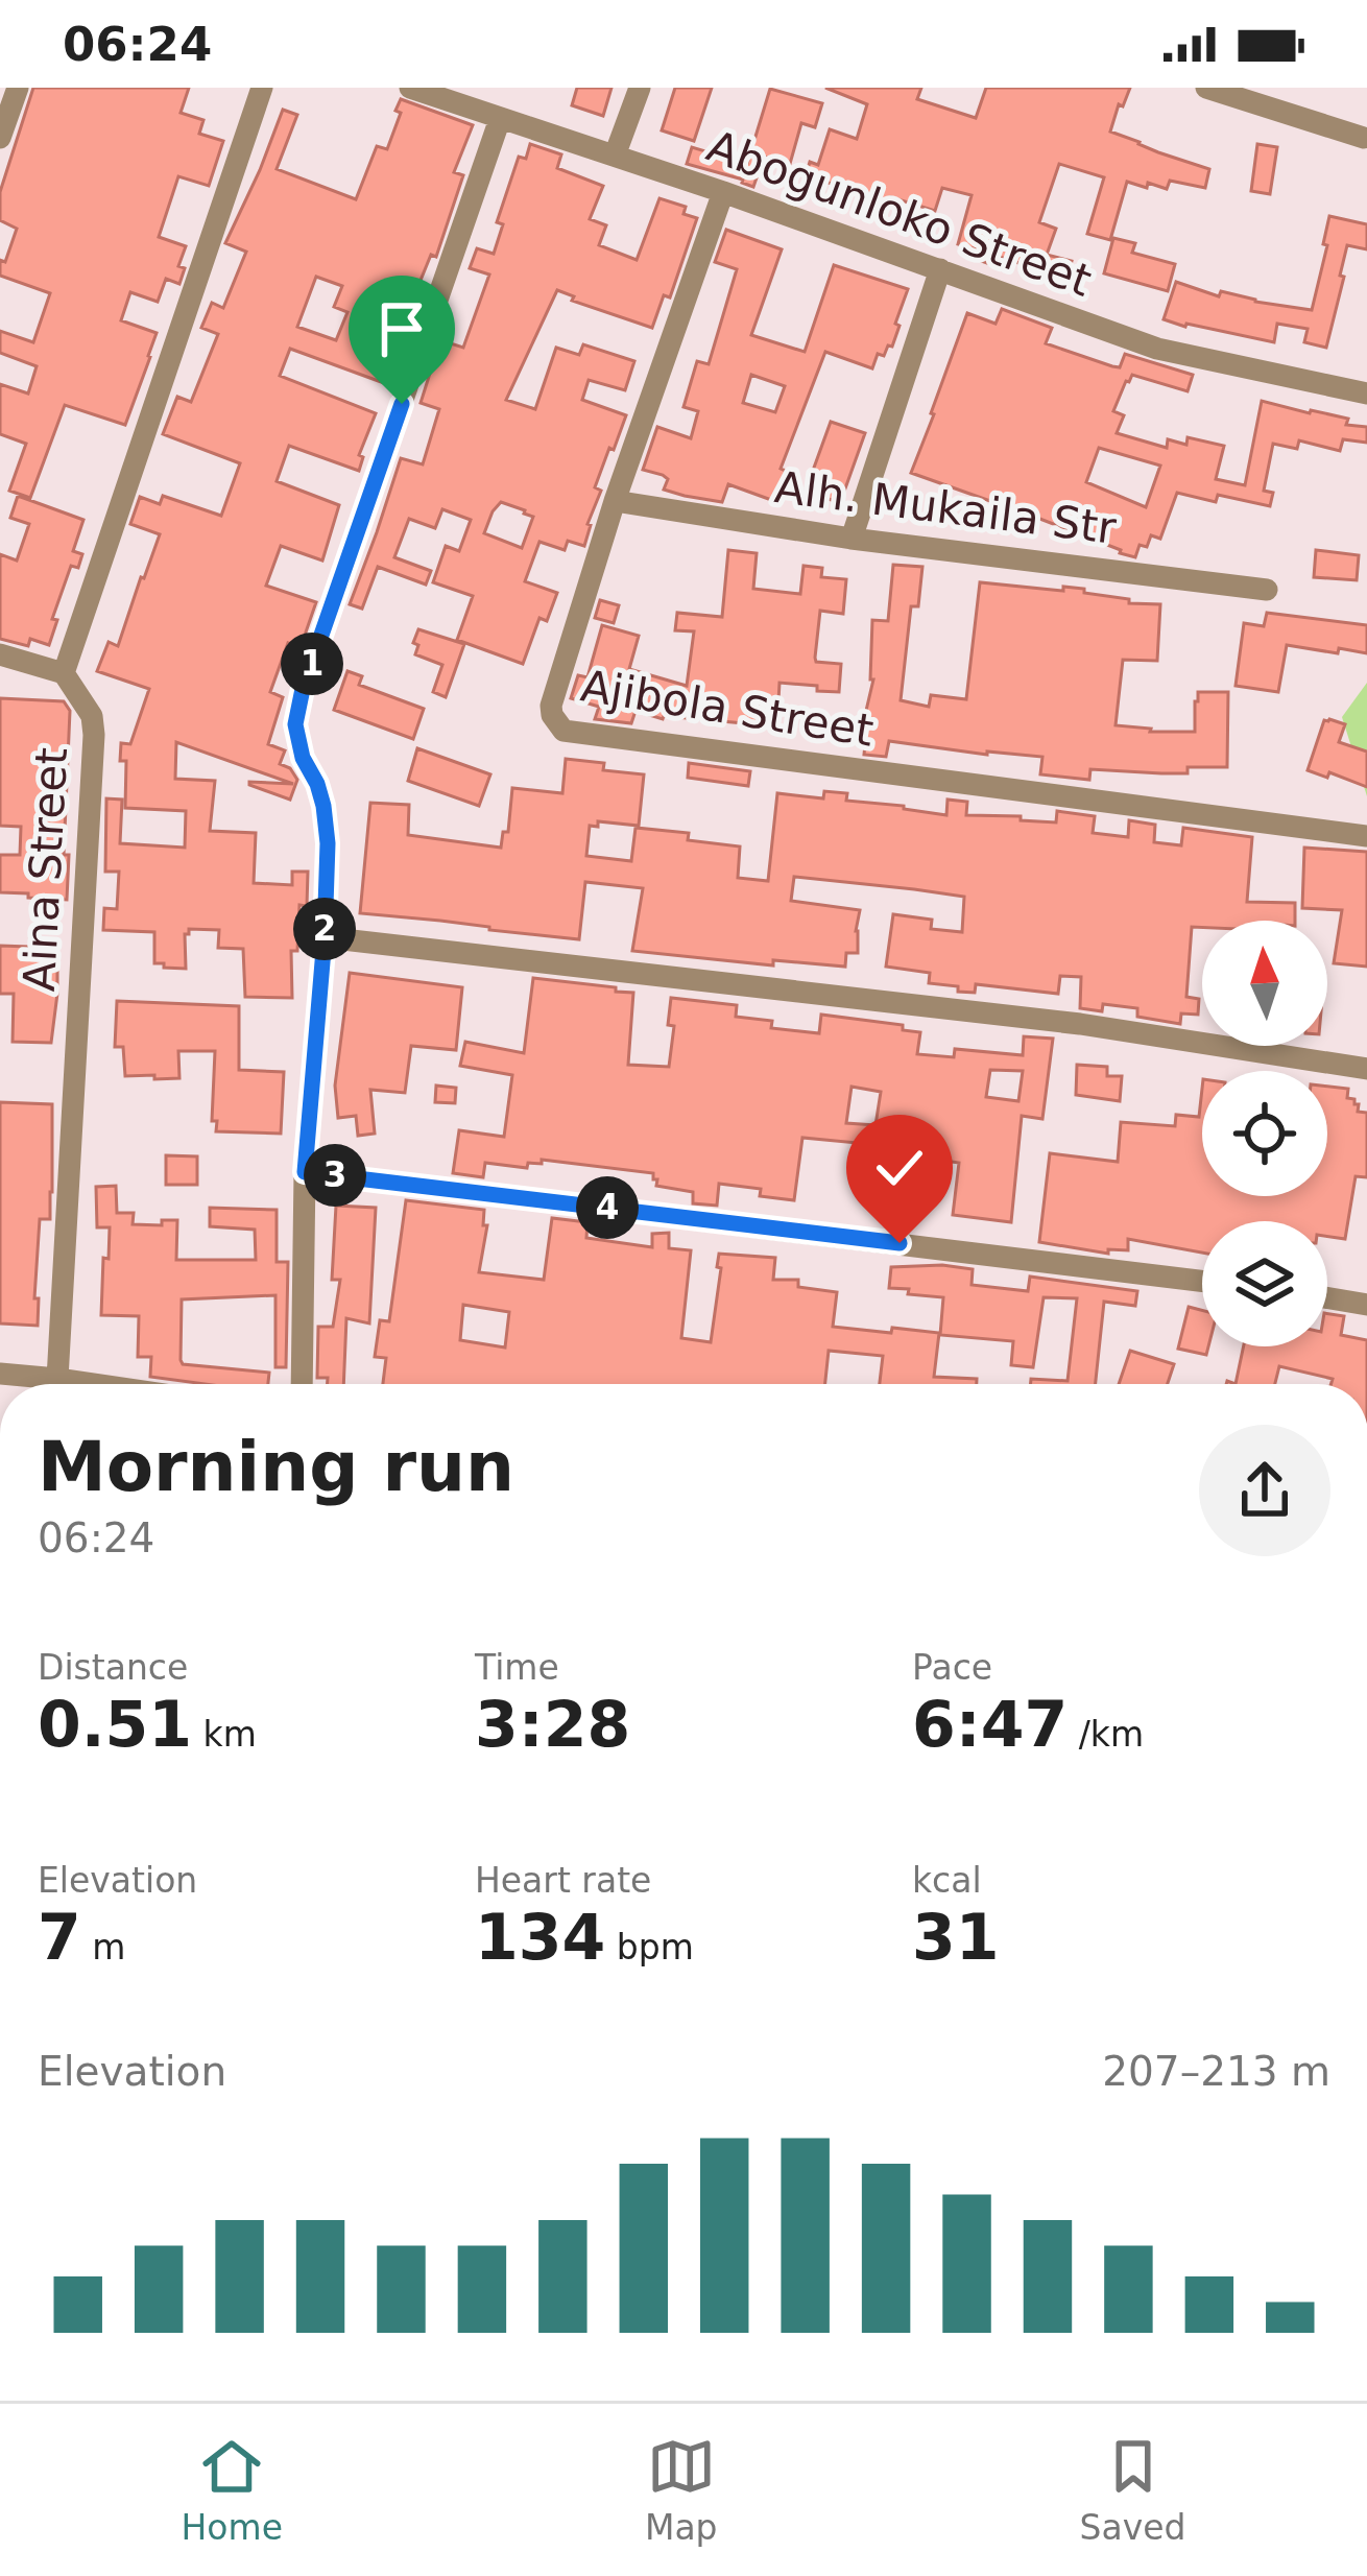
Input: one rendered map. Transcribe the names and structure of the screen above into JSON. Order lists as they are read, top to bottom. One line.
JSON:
{"streets":{"street":["Abogunloko Street","Alh. Mukaila Str","Ajibola Street","Aina Street"]},"crossings":[["Abogunloko Street","Ajibola Street"],["Alh. Mukaila Str","Ajibola Street"]],"north":"top","page":{"status":"06:24","pins":["1","2","3","4"],"heading":["Morning run","06:24"],"stats":[["Distance","0.51 km"],["Time","3:28"],["Pace","6:47 /km"],["Elevation","7 m"],["Heart rate","134 bpm"],["kcal","31"]],"chart":["Elevation","207–213 m"],"tabs":["Home","Map","Saved"]}}
